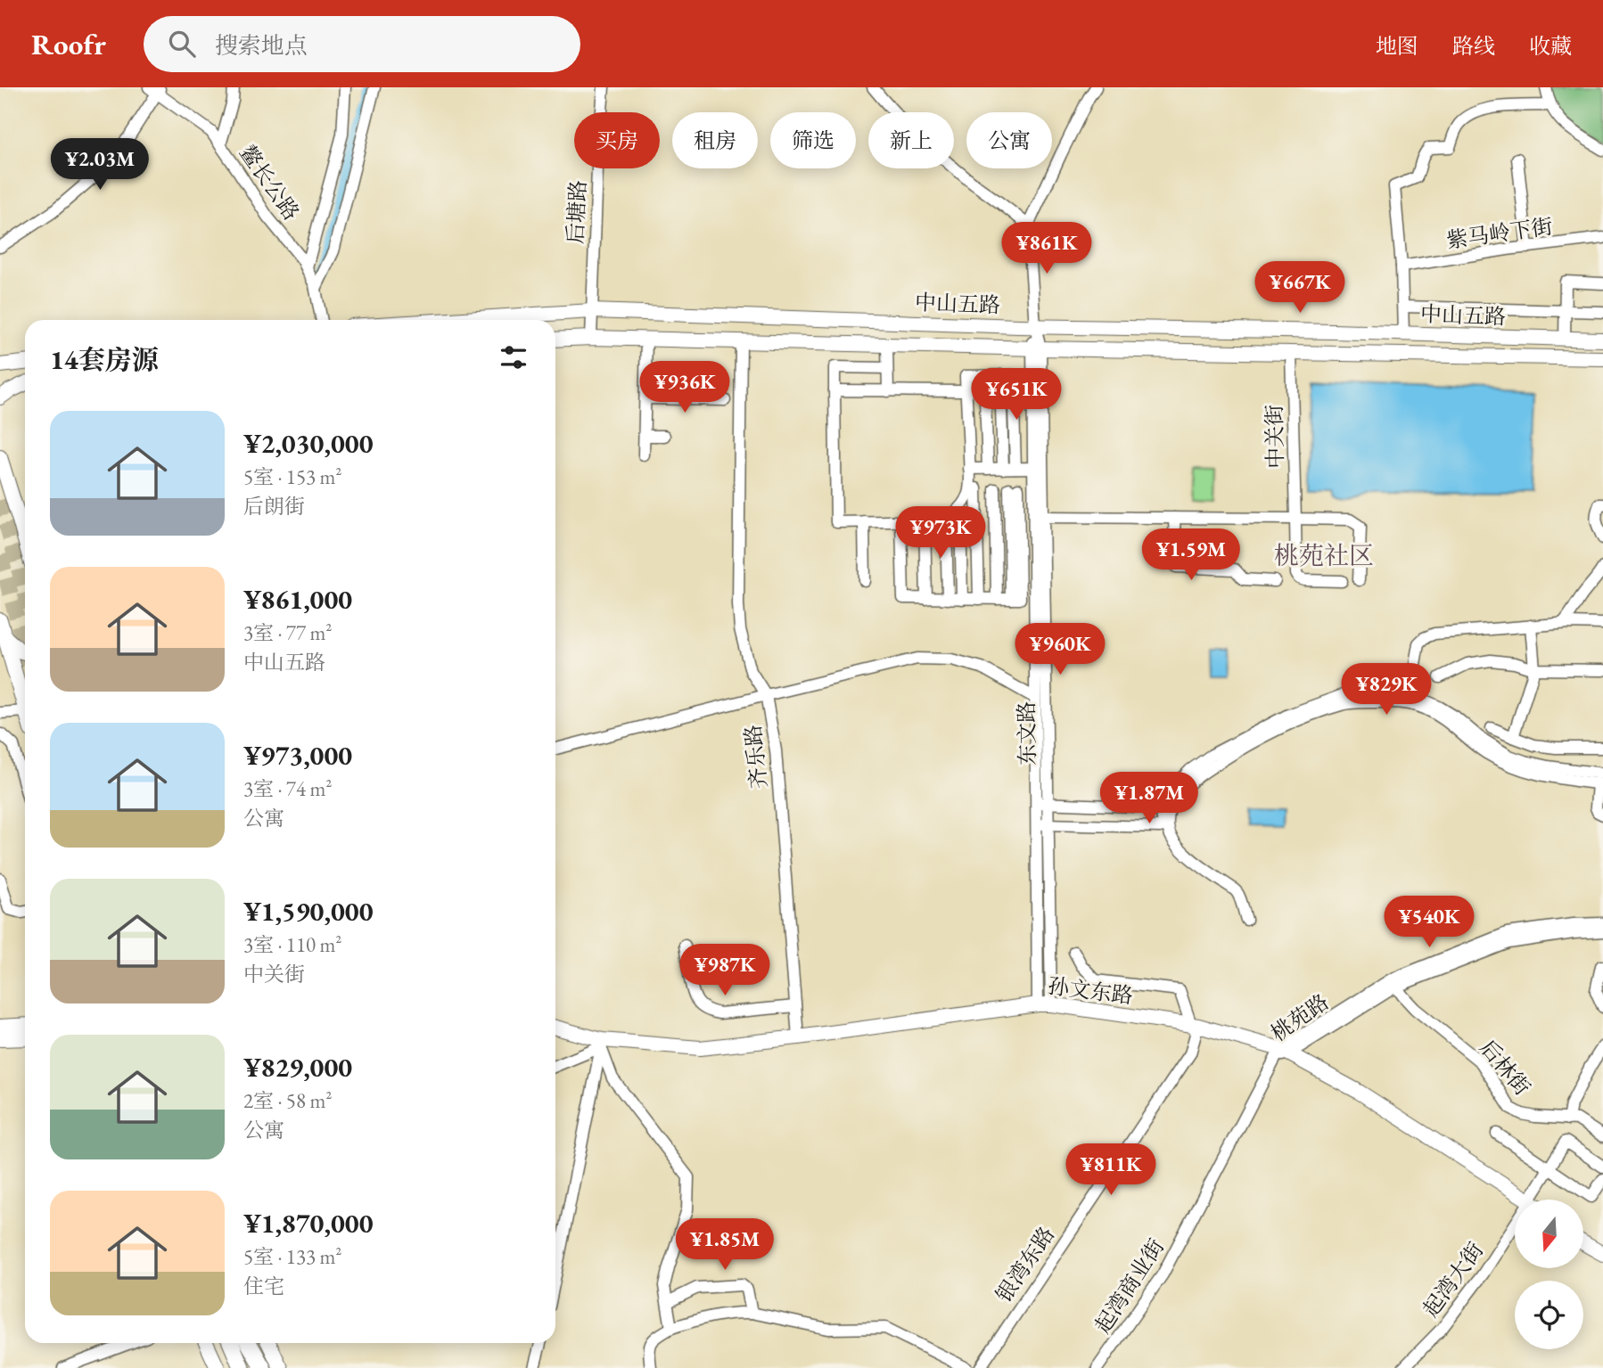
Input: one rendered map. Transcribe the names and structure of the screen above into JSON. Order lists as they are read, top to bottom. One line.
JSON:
{"streets":{"main road":["中山五路","孙文东路"],"street":["鳌长公路","后塘路","紫马岭下街","中关街","东文路","齐乐路","桃苑路","后林街","银湾东路","起湾大街","起湾商业街"]},"crossings":[["后塘路","中山五路"],["中山五路","中关街"],["中山五路","东文路"],["东文路","孙文东路"],["齐乐路","孙文东路"],["孙文东路","桃苑路"],["孙文东路","银湾东路"],["孙文东路","起湾商业街"],["桃苑路","后林街"],["桃苑路","起湾商业街"]],"districts":["桃苑社区"],"north":"bottom","page":{"header":"Roofr","search":"搜索地点","nav":["地图","路线","收藏"],"chip":["买房","租房","筛选","新上","公寓"],"price":["¥2.03M","¥861K","¥667K","¥936K","¥651K","¥973K","¥1.59M","¥960K","¥829K","¥1.87M","¥540K","¥987K","¥811K","¥1.85M"],"heading":"14套房源","list":[{"name":"¥2,030,000","note":"5室 · 153 m² · 后朗街"},{"name":"¥861,000","note":"3室 · 77 m² · 中山五路"},{"name":"¥973,000","note":"3室 · 74 m² · 公寓"},{"name":"¥1,590,000","note":"3室 · 110 m² · 中关街"},{"name":"¥829,000","note":"2室 · 58 m² · 公寓"},{"name":"¥1,870,000","note":"5室 · 133 m² · 住宅"}]}}
